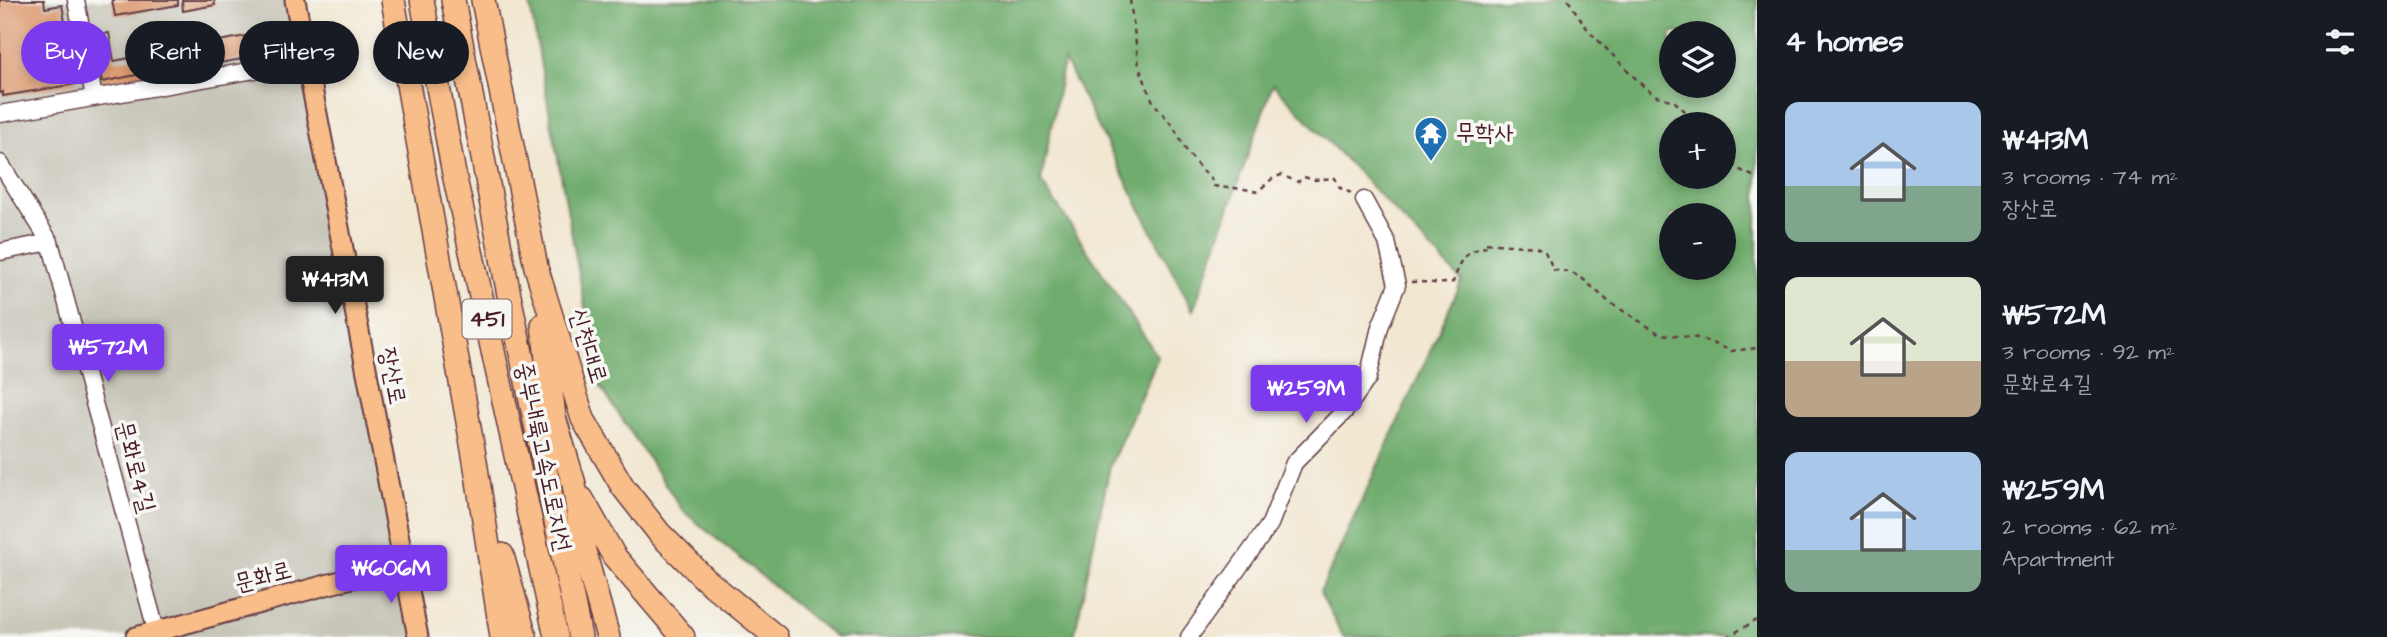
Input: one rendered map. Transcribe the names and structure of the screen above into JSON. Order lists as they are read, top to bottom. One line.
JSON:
{"streets":{"highway":["451","신천대로","중부내륙고속도로지선"],"main road":["장산로","문화로"],"street":["문화로4길"]},"crossings":[["장산로","문화로"],["문화로4길","문화로"]],"places":{"temple":["무학사"]},"page":{"heading":"4 homes","map_buttons":["+","−"],"chip":["Buy","Rent","Filters","New"],"list":[{"name":"₩413M","note":"3 rooms · 74 m² · 장산로"},{"name":"₩572M","note":"3 rooms · 92 m² · 문화로4길"},{"name":"₩259M","note":"2 rooms · 62 m² · Apartment"}],"price":["₩413M","₩572M","₩259M","₩606M"]}}
